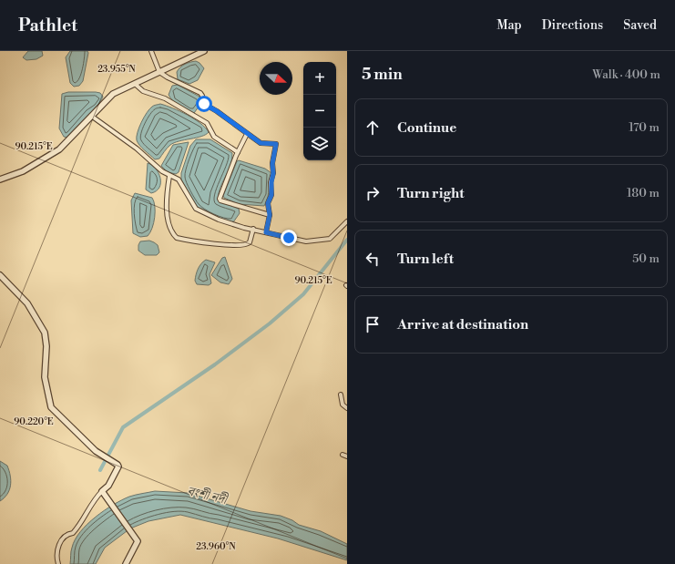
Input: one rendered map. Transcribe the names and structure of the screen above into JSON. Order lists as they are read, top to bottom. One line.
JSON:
{"water":["বংশী নদী"],"north":"right","page":{"header":"Pathlet","nav":["Map","Directions","Saved"],"heading":["5 min","Walk · 400 m"],"map_buttons":["+","−"],"list":[["Continue","170 m"],["Turn right","180 m"],["Turn left","50 m"],"Arrive at destination"]},"coordinates":["23.955°N","90.215°E","90.220°E","23.960°N"]}
